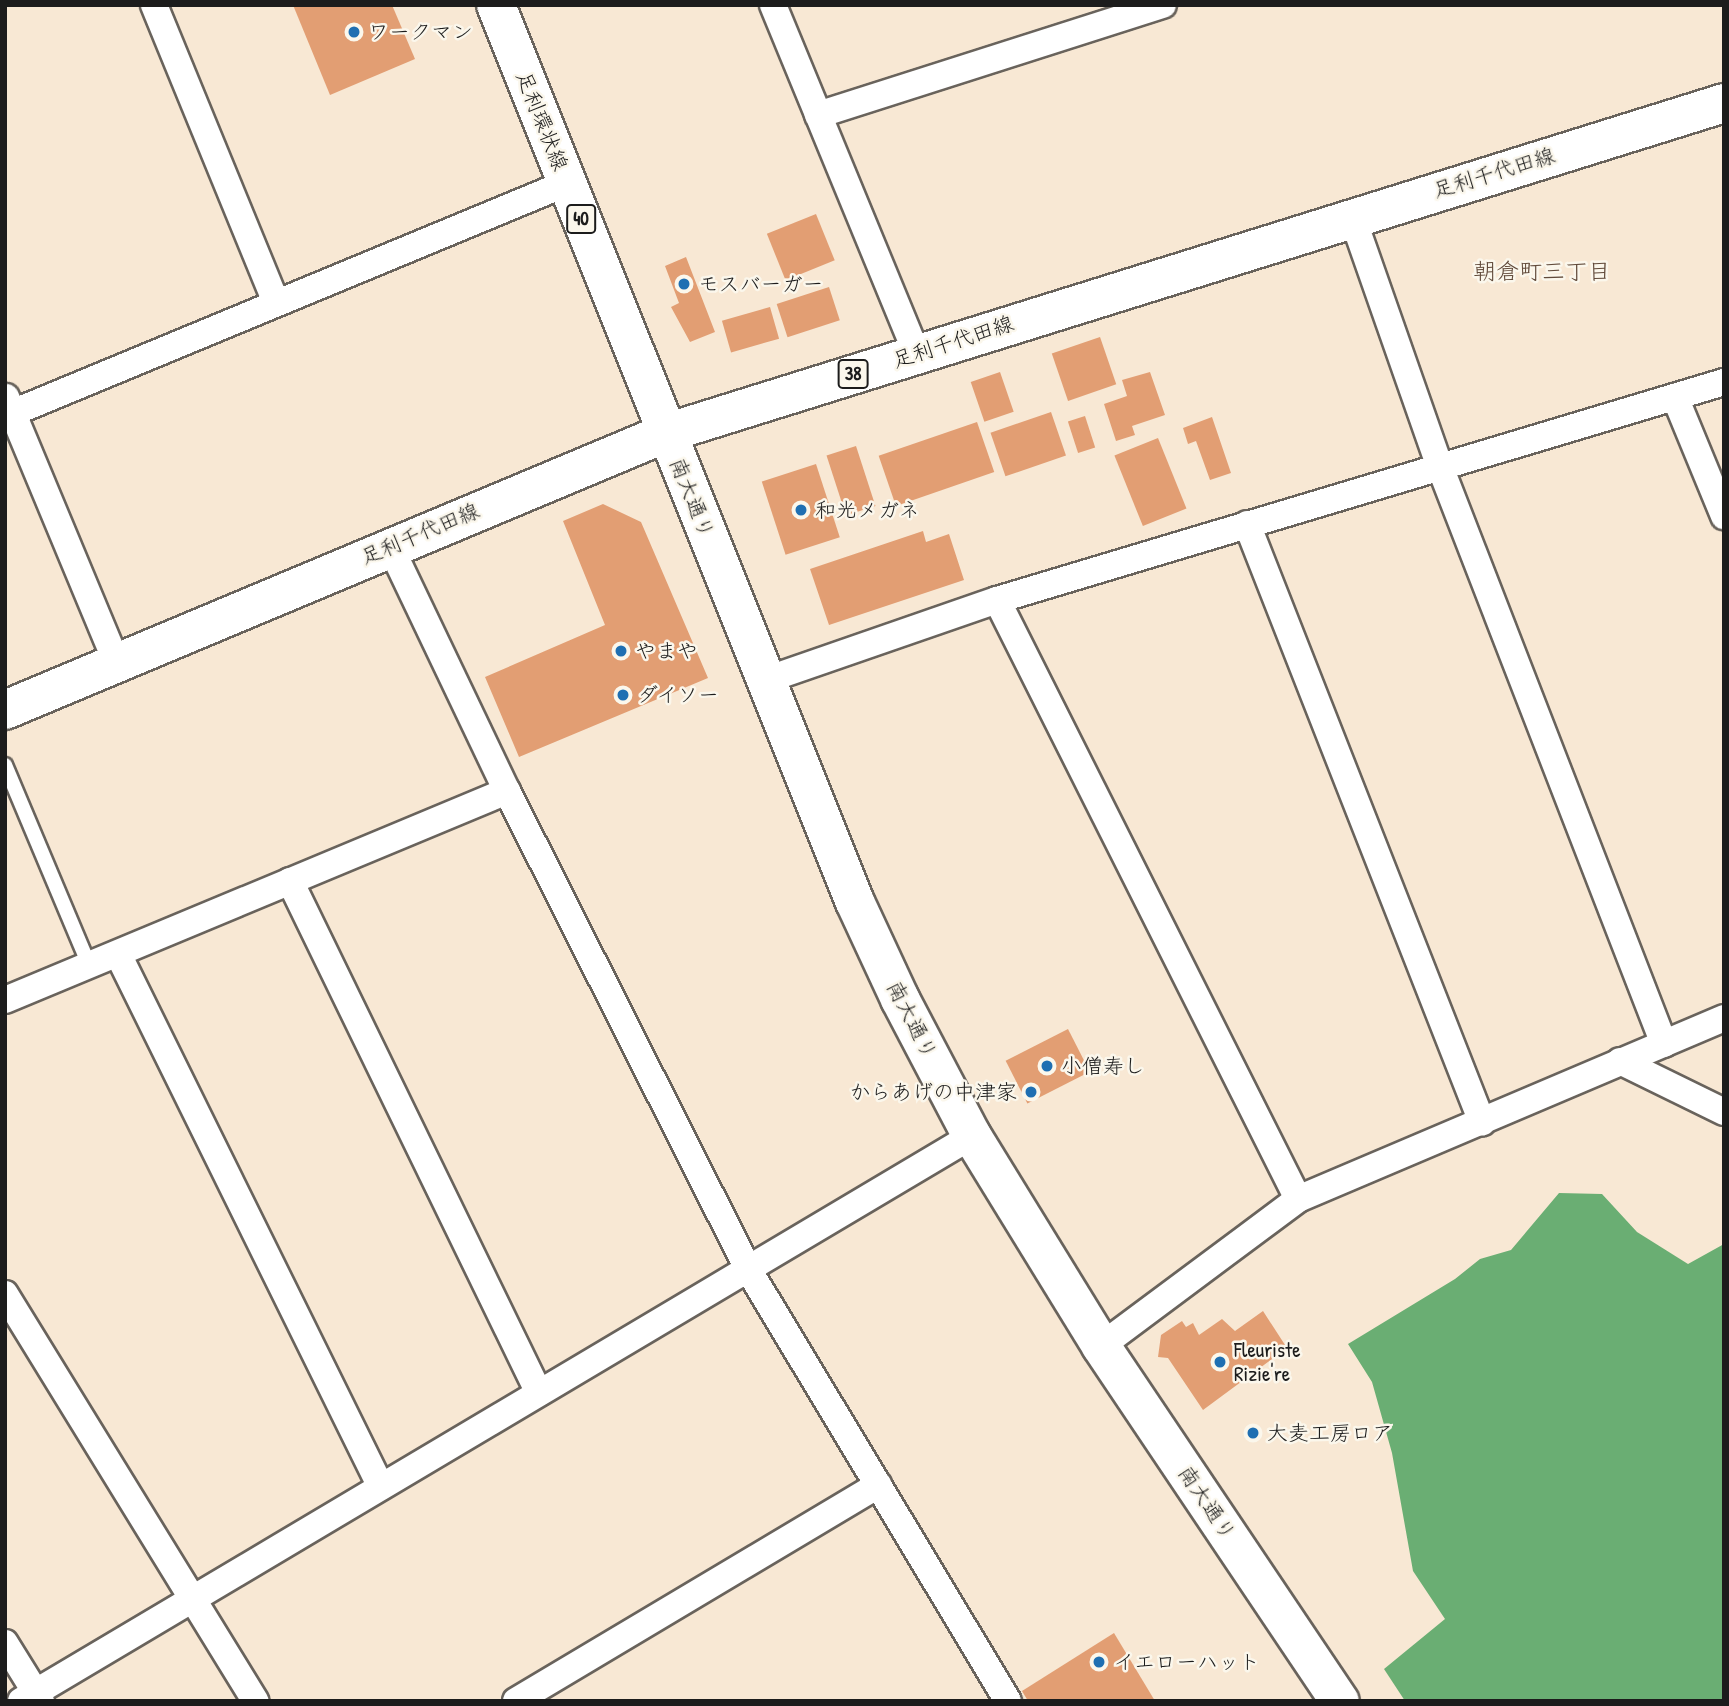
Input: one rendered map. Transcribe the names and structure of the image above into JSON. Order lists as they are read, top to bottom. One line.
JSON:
{"streets":{"main road":["足利環状線","足利千代田線","40","38","南大通り"]},"crossings":[["足利環状線","足利千代田線"],["足利環状線","南大通り"],["足利千代田線","南大通り"]],"districts":["朝倉町三丁目"],"places":["ワークマン","モスバーガー","和光メガネ","やまや","ダイソー","小僧寿し","からあげの中津家","Fleuriste Rizie're","大麦工房ロア","イエローハット"]}
